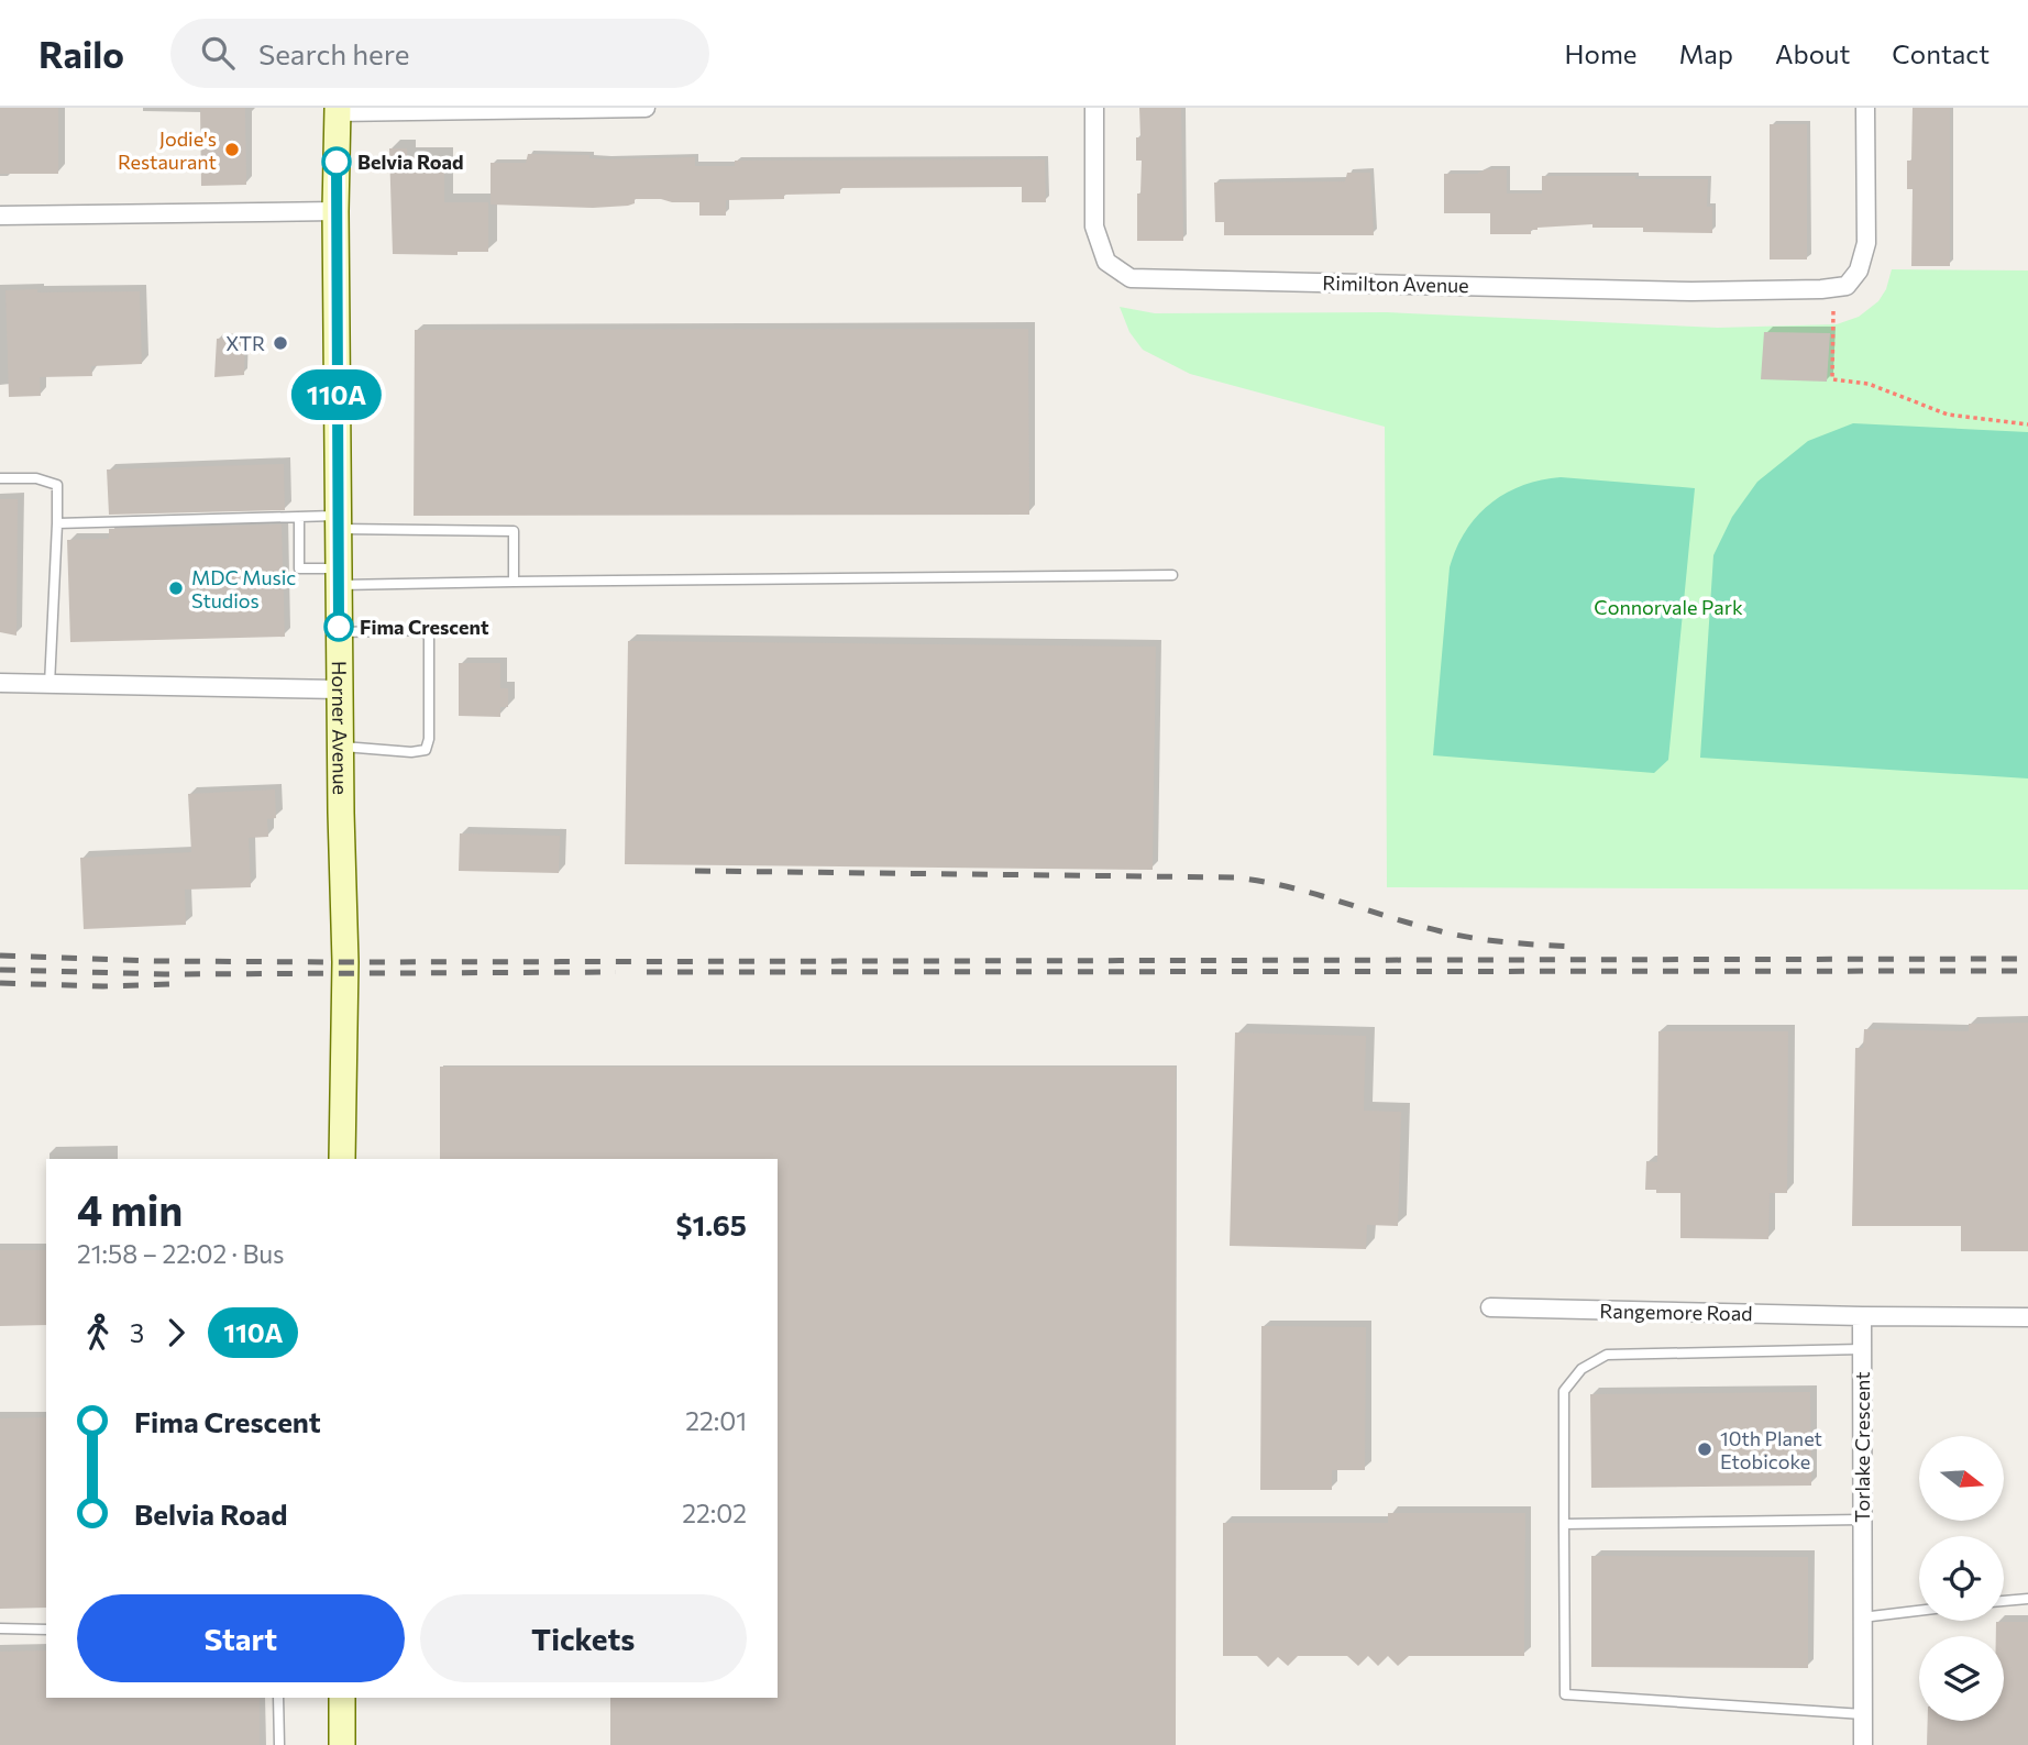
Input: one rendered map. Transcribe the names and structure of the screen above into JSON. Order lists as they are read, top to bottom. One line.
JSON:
{"streets":{"main road":["Horner Avenue"],"street":["Rimilton Avenue","Rangemore Road","Torlake Crescent"]},"crossings":[["Rangemore Road","Torlake Crescent"]],"parks":["Connorvale Park"],"places":["Jodie's Restaurant","Belvia Road","XTR","MDC Music Studios","Fima Crescent","10th Planet Etobicoke"],"lines":["bus line 110A"],"north":"right","page":{"header":"Railo","search":"Search here","nav":["Home","Map","About","Contact"],"on_map":"110A","heading":["4 min","21:58 – 22:02 · Bus","$1.65"],"legs":["3","110A"],"list":[{"name":"Fima Crescent","value":"22:01"},{"name":"Belvia Road","value":"22:02"}],"buttons":["Start","Tickets"]}}
